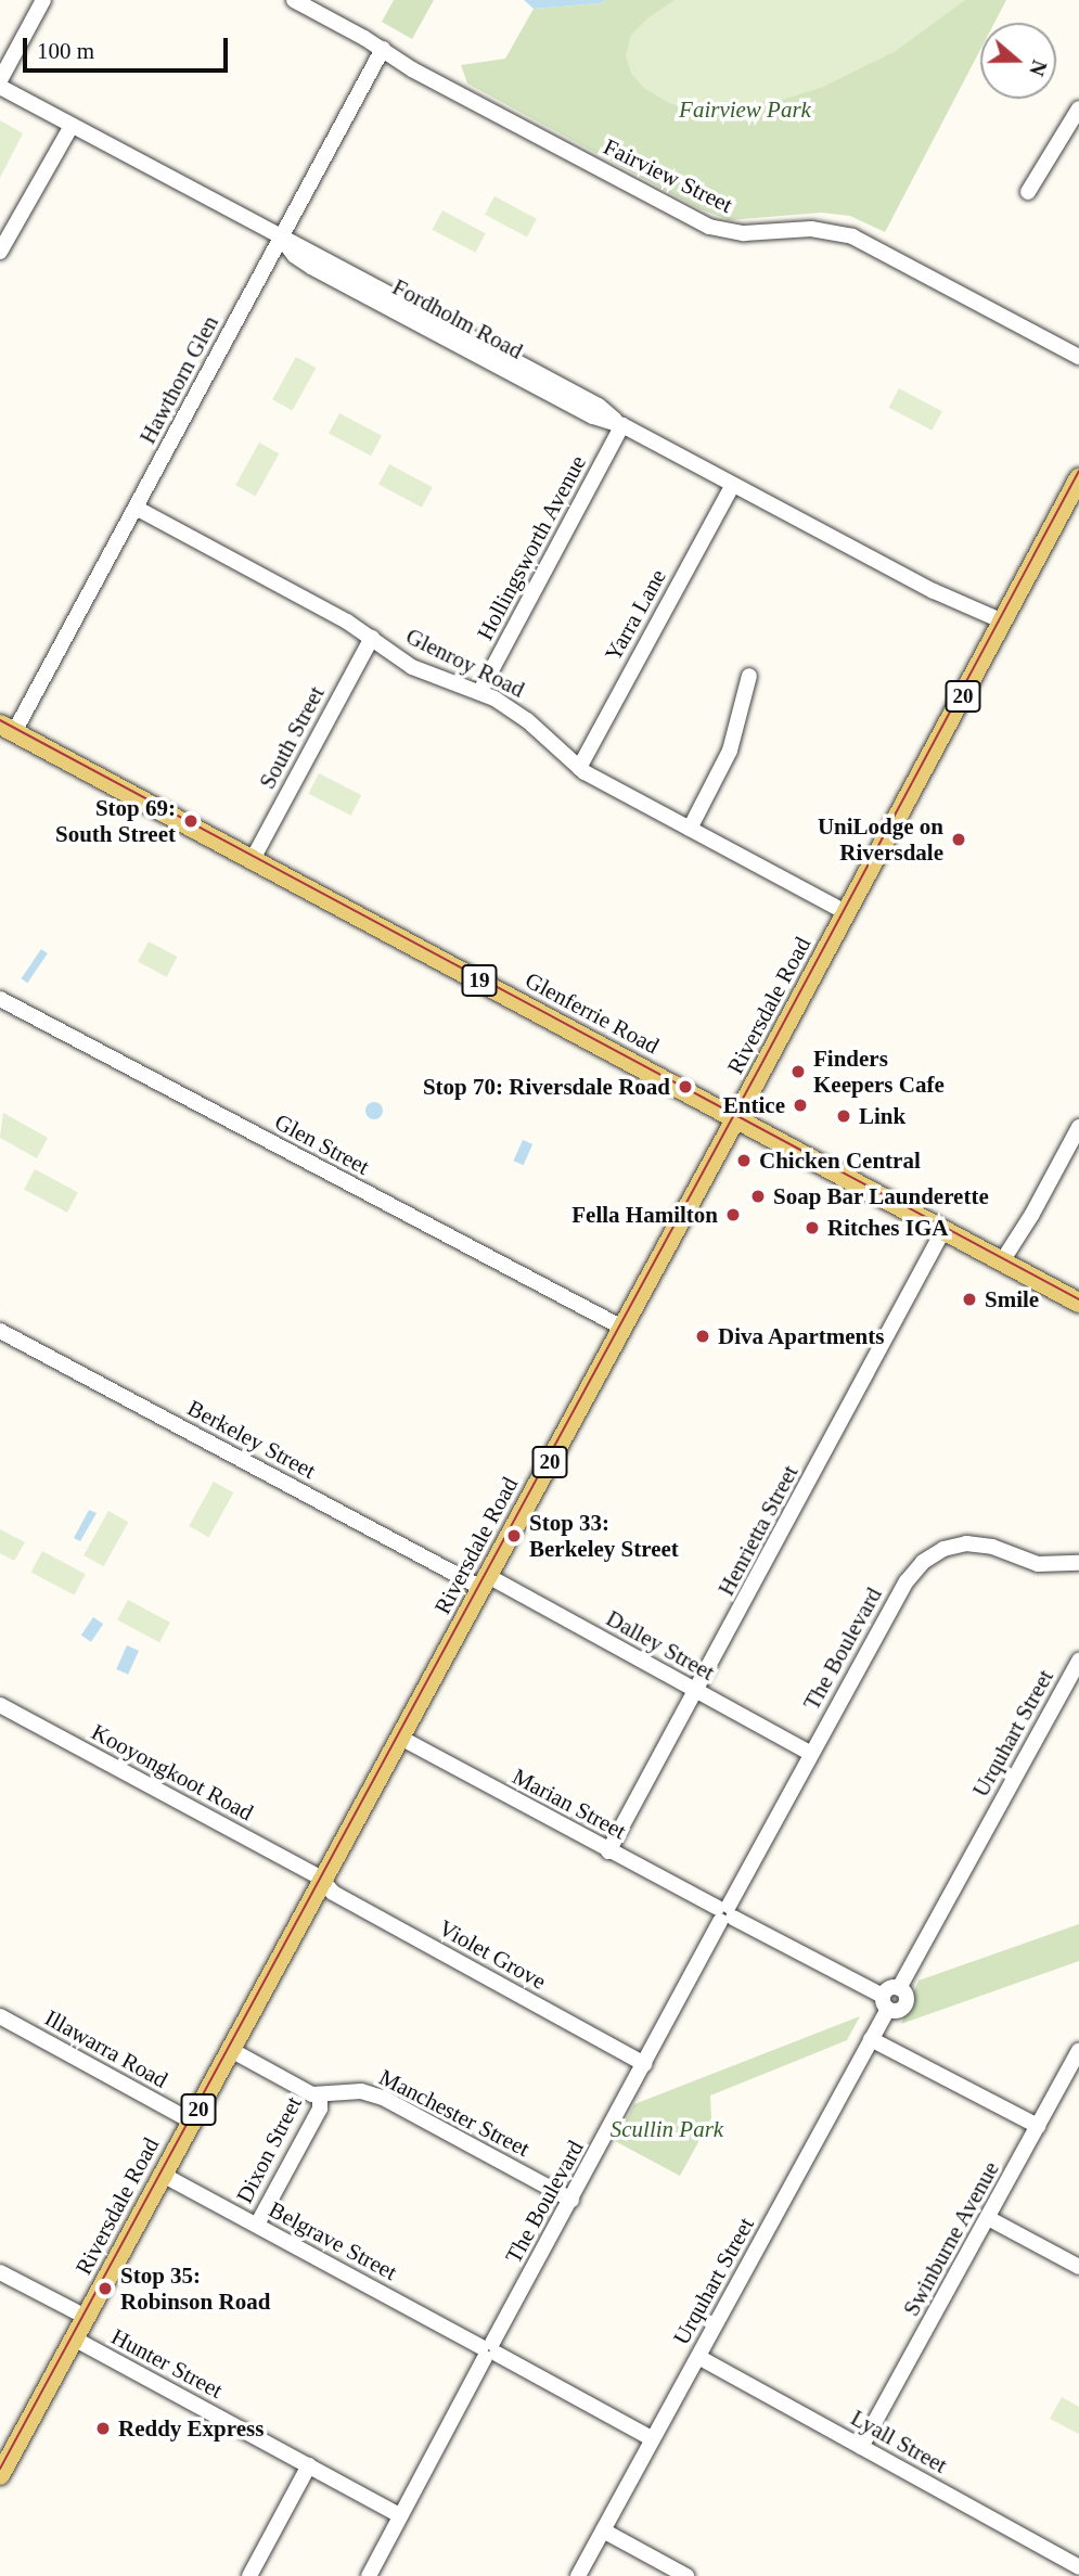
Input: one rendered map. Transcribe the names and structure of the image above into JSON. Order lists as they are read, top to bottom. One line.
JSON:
{"streets":{"main road":["20","19","Riversdale Road","Glenferrie Road"],"street":["Fairview Street","Fordholm Road","Hawthorn Glen","Hollingsworth Avenue","Yarra Lane","Glenroy Road","South Street","Glen Street","Berkeley Street","Henrietta Street","Dalley Street","The Boulevard","Urquhart Street","Kooyongkoot Road","Marian Street","Violet Grove","Illawarra Road","Manchester Street","Dixon Street","Swinburne Avenue","Belgrave Street","Hunter Street","Lyall Street"]},"crossings":[["Fairview Street","Hawthorn Glen"],["Fordholm Road","Hawthorn Glen"],["Fordholm Road","Hollingsworth Avenue"],["Fordholm Road","Yarra Lane"],["Fordholm Road","Riversdale Road"],["Hawthorn Glen","Glenroy Road"],["Hawthorn Glen","Glenferrie Road"],["Hollingsworth Avenue","Glenroy Road"],["Yarra Lane","Glenroy Road"],["Glenroy Road","South Street"],["Glenroy Road","Riversdale Road"],["South Street","Glenferrie Road"],["Riversdale Road","Glenferrie Road"],["Riversdale Road","Glen Street"],["Riversdale Road","Berkeley Street"],["Riversdale Road","Dalley Street"],["Riversdale Road","Kooyongkoot Road"],["Riversdale Road","Marian Street"],["Riversdale Road","Violet Grove"],["Riversdale Road","Illawarra Road"],["Riversdale Road","Belgrave Street"],["Riversdale Road","Hunter Street"],["Glenferrie Road","Henrietta Street"],["Berkeley Street","Dalley Street"],["Henrietta Street","Dalley Street"],["Henrietta Street","Marian Street"],["Dalley Street","The Boulevard"],["The Boulevard","Marian Street"],["The Boulevard","Violet Grove"],["The Boulevard","Manchester Street"],["The Boulevard","Belgrave Street"],["The Boulevard","Hunter Street"],["Urquhart Street","Marian Street"],["Urquhart Street","Belgrave Street"],["Urquhart Street","Lyall Street"],["Kooyongkoot Road","Violet Grove"],["Manchester Street","Dixon Street"],["Dixon Street","Belgrave Street"],["Swinburne Avenue","Lyall Street"]],"parks":["Fairview Park","Scullin Park"],"places":["Stop 69: South Street","UniLodge on Riversdale","Finders Keepers Cafe","Stop 70: Riversdale Road","Entice","Link","Chicken Central","Soap Bar Launderette","Fella Hamilton","Ritches IGA","Smile","Diva Apartments","Stop 33: Berkeley Street","Stop 35: Robinson Road","Reddy Express"],"scale_bar":"100 m","north":"right"}
